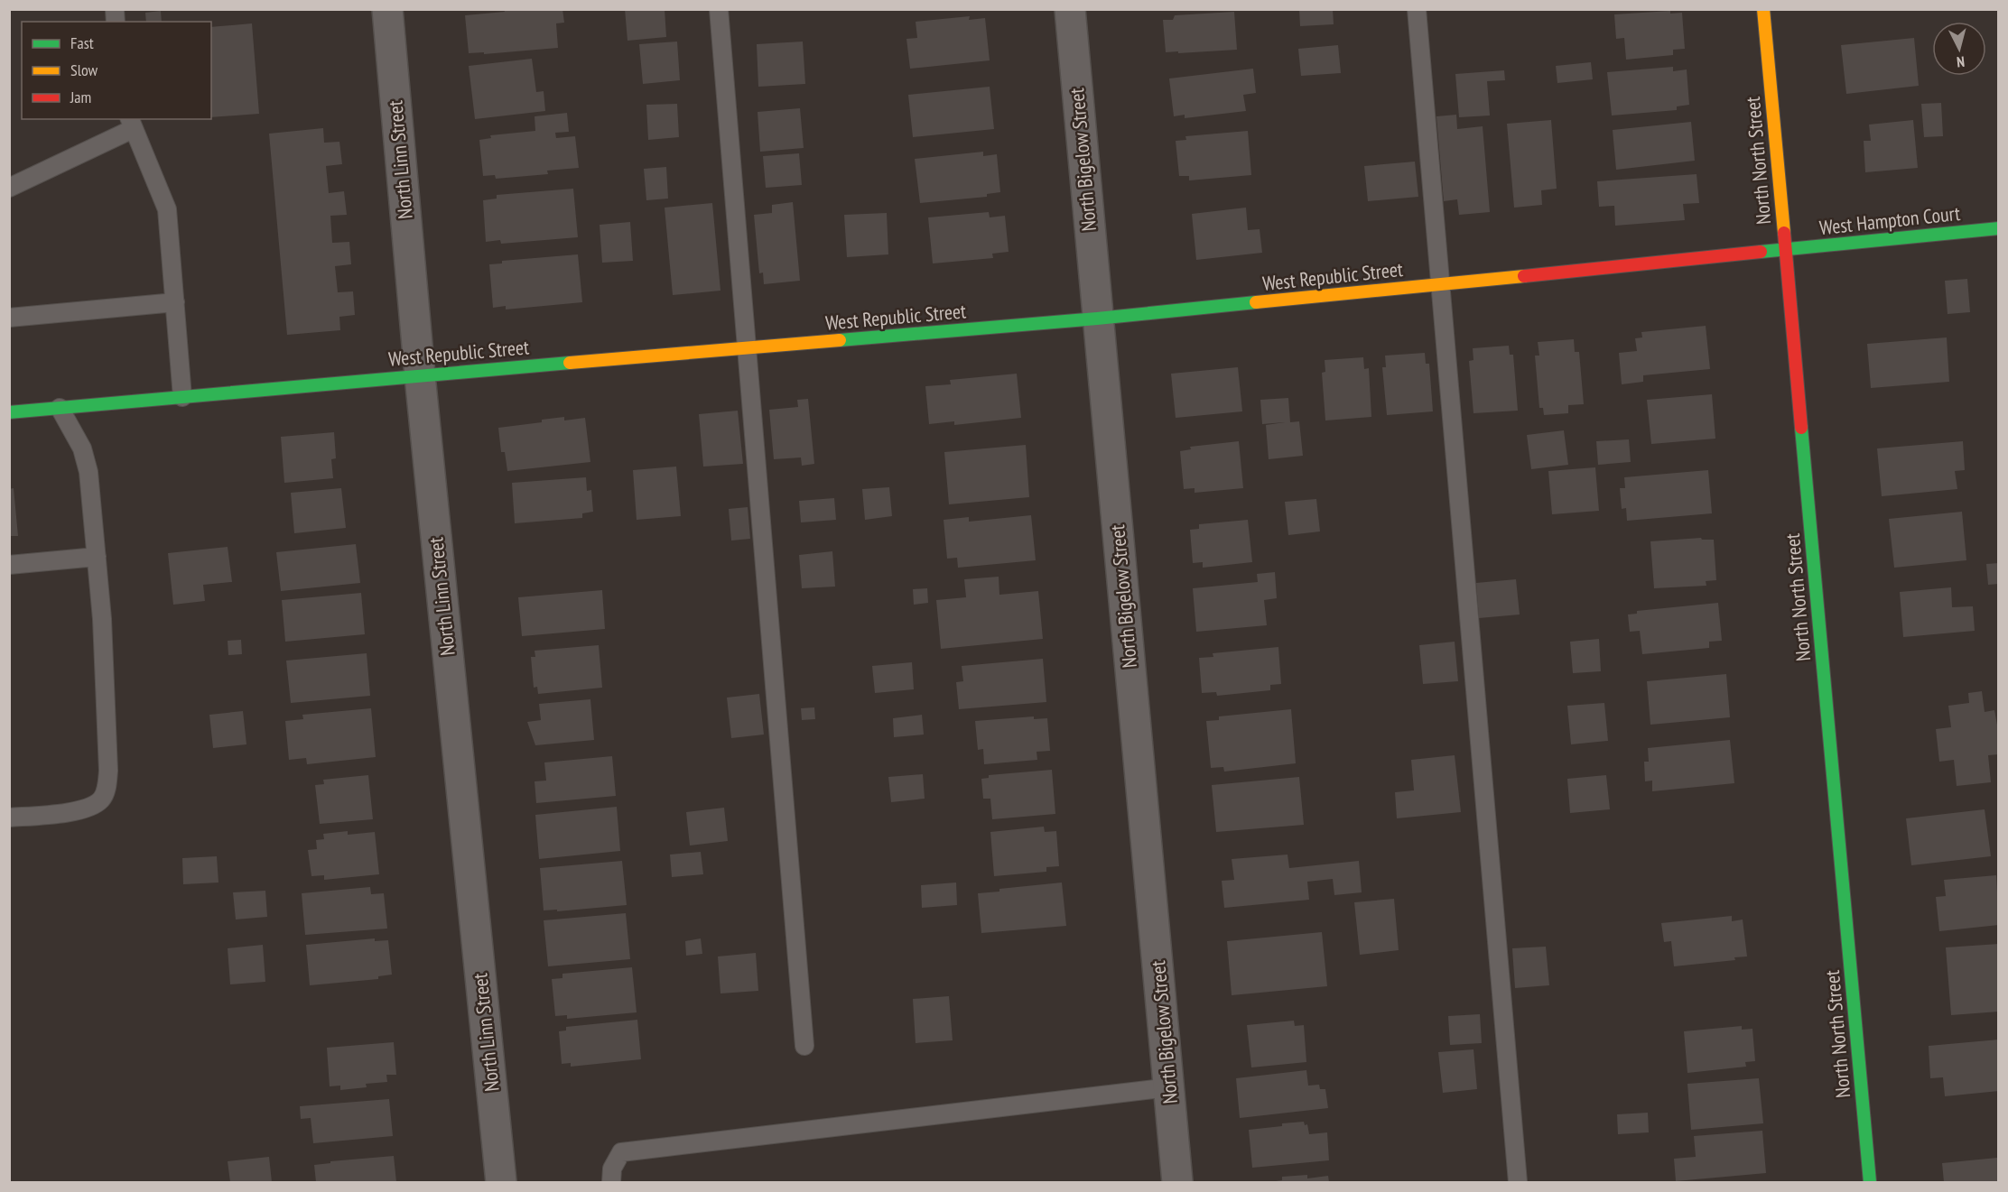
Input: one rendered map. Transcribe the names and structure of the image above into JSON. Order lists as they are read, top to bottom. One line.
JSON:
{"streets":{"street":["North Linn Street","North Bigelow Street","North North Street","West Hampton Court","West Republic Street"]},"crossings":[["North Linn Street","West Republic Street"],["North Bigelow Street","West Republic Street"],["North North Street","West Hampton Court"],["North North Street","West Republic Street"],["West Hampton Court","West Republic Street"]],"legend":["Fast","Slow","Jam"],"north":"bottom"}
